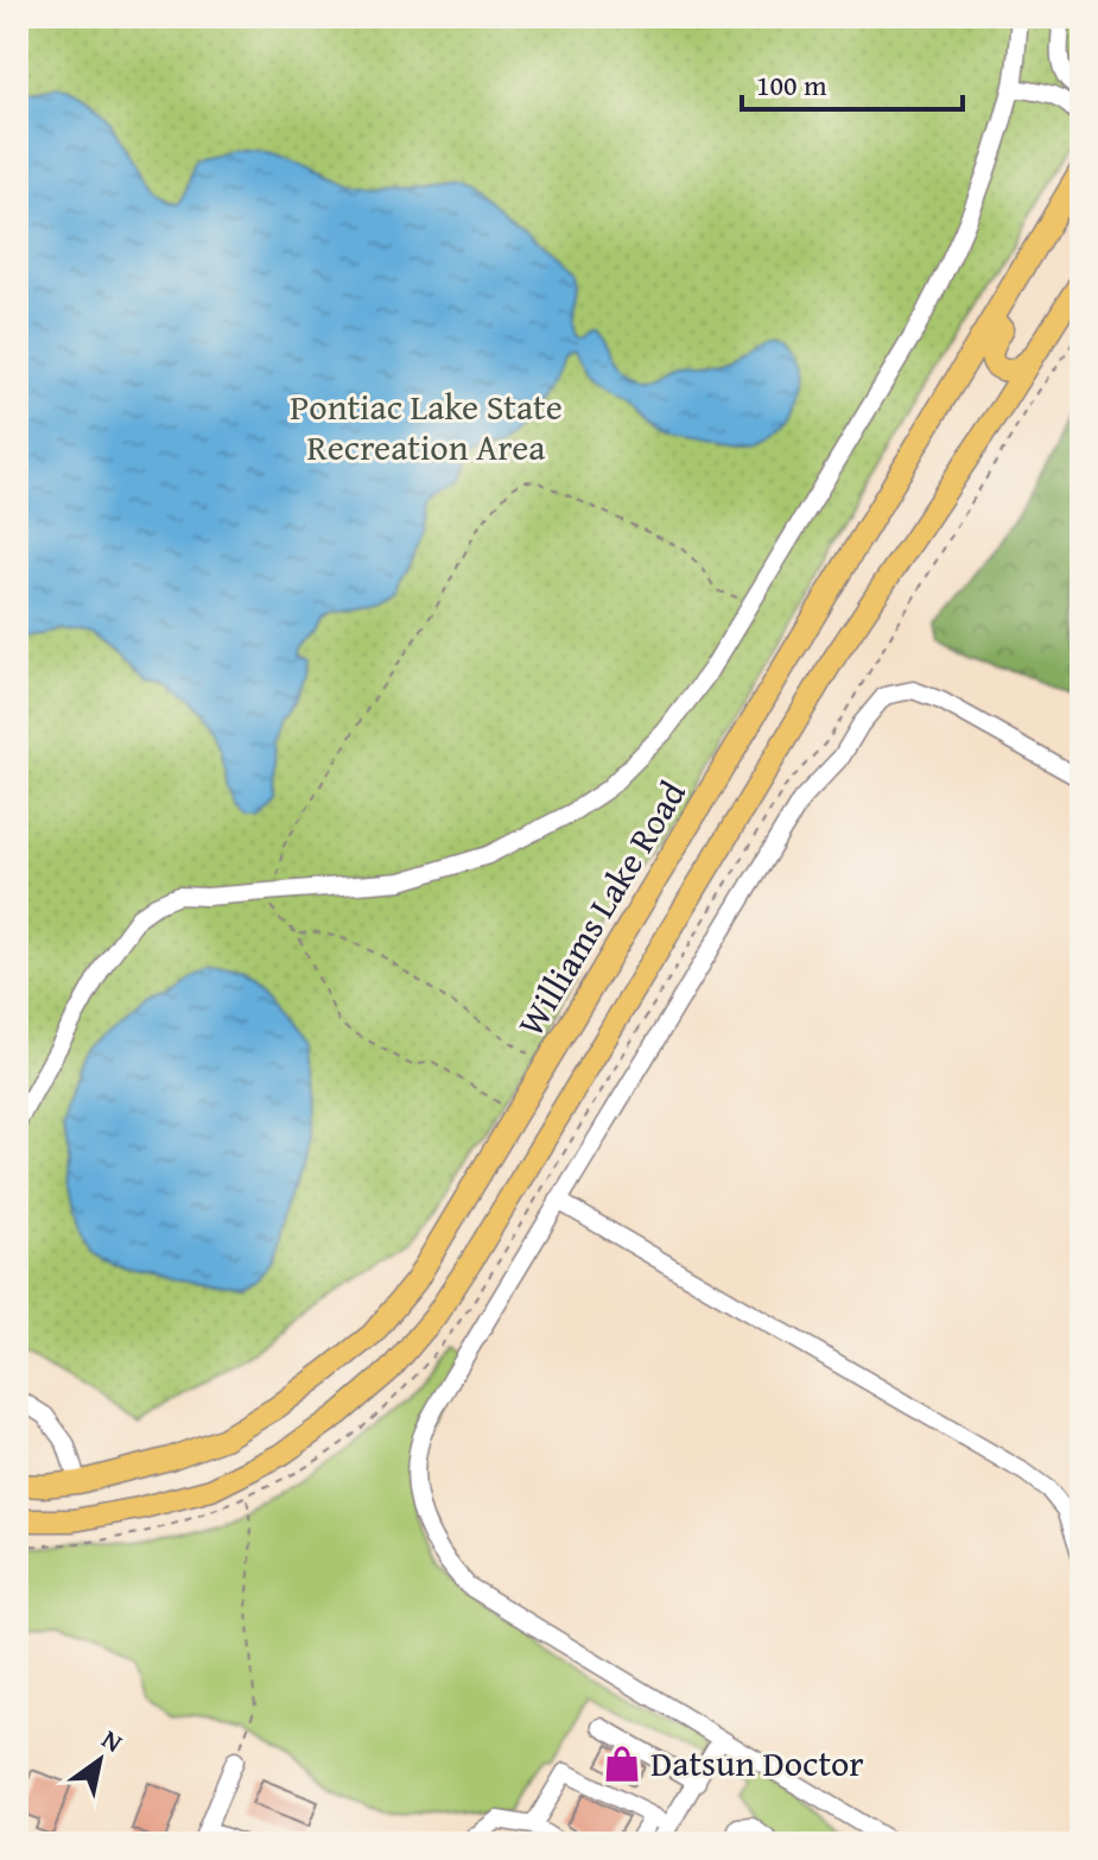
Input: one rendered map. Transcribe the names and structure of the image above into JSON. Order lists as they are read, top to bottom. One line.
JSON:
{"streets":{"main road":["Williams Lake Road"]},"parks":["Pontiac Lake State Recreation Area"],"places":{"shop":["Datsun Doctor"]},"scale_bar":"100 m","north":"top right"}
